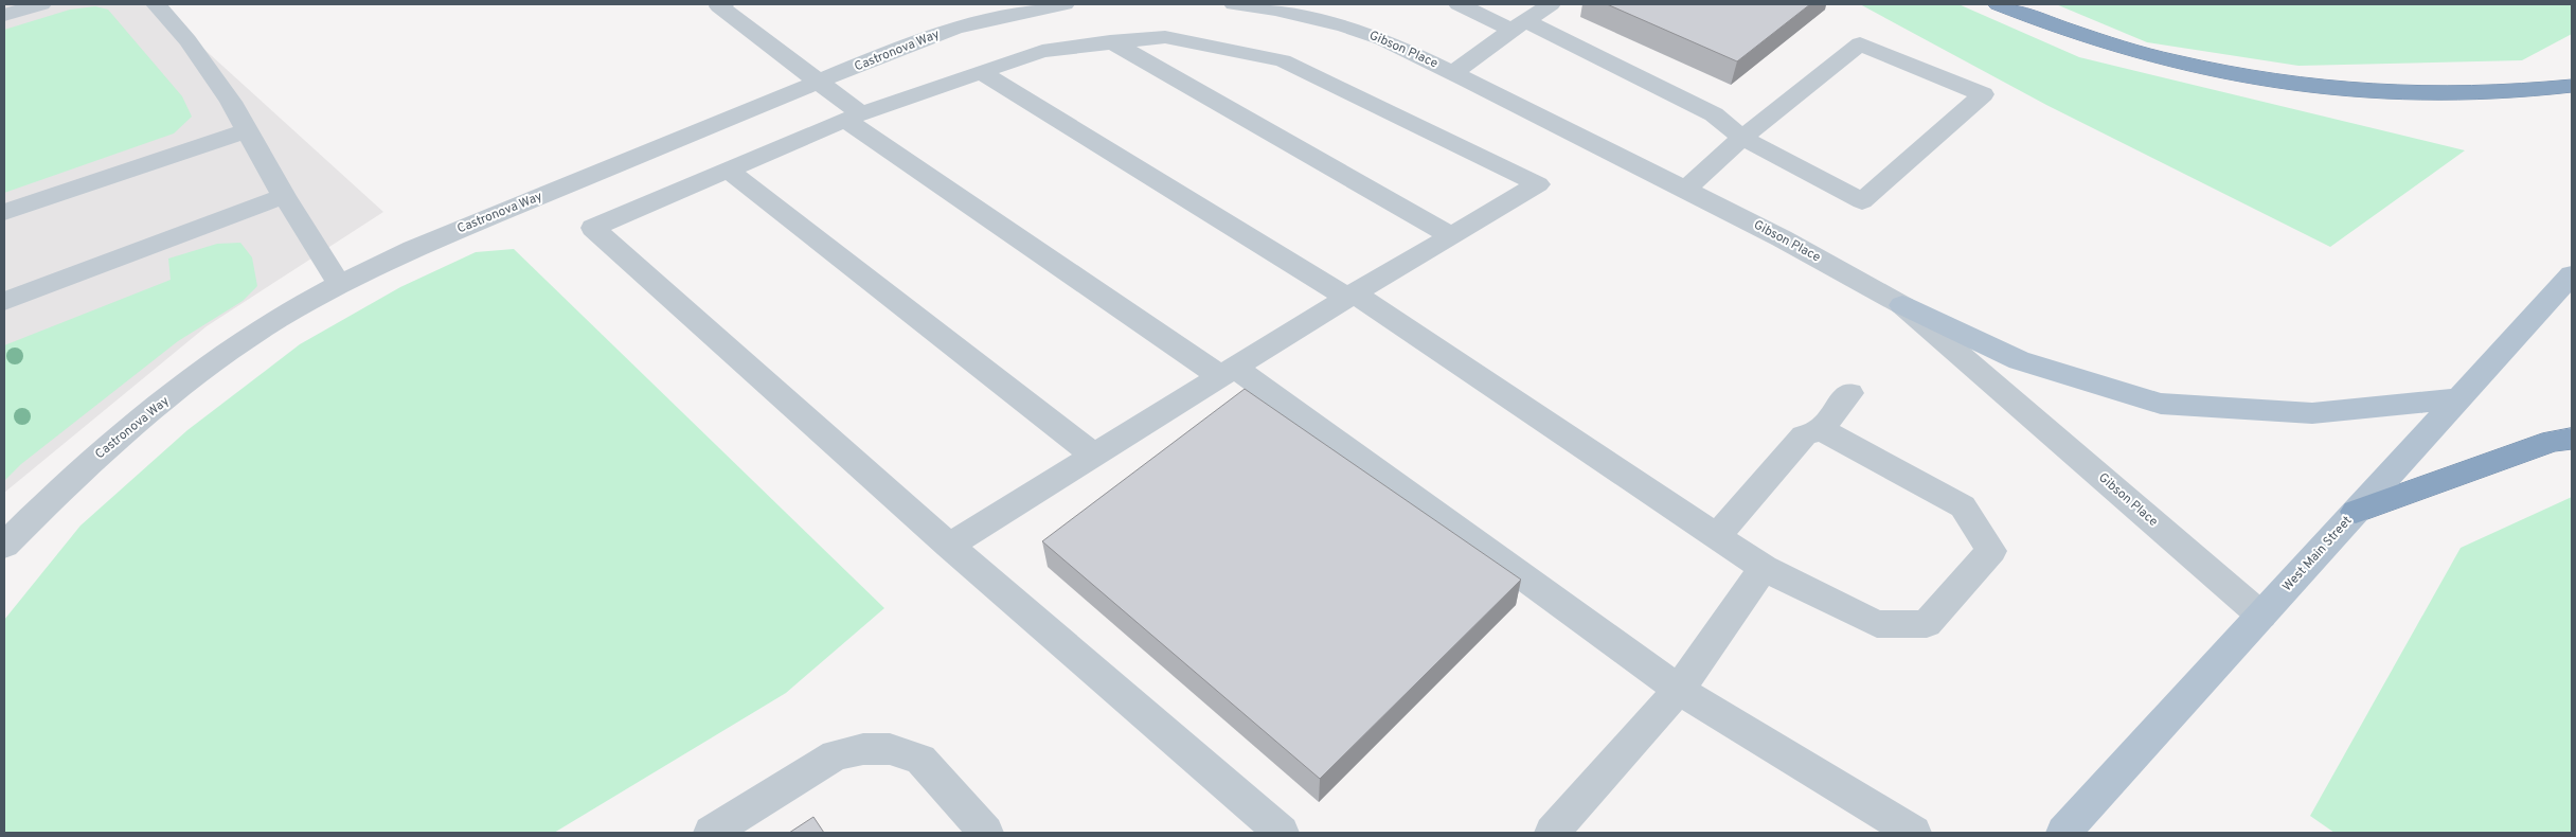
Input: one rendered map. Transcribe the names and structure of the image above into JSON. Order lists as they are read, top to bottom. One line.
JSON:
{"streets":{"main road":["West Main Street"],"street":["Gibson Place","Castronova Way"]},"crossings":[["Gibson Place","West Main Street"]]}
